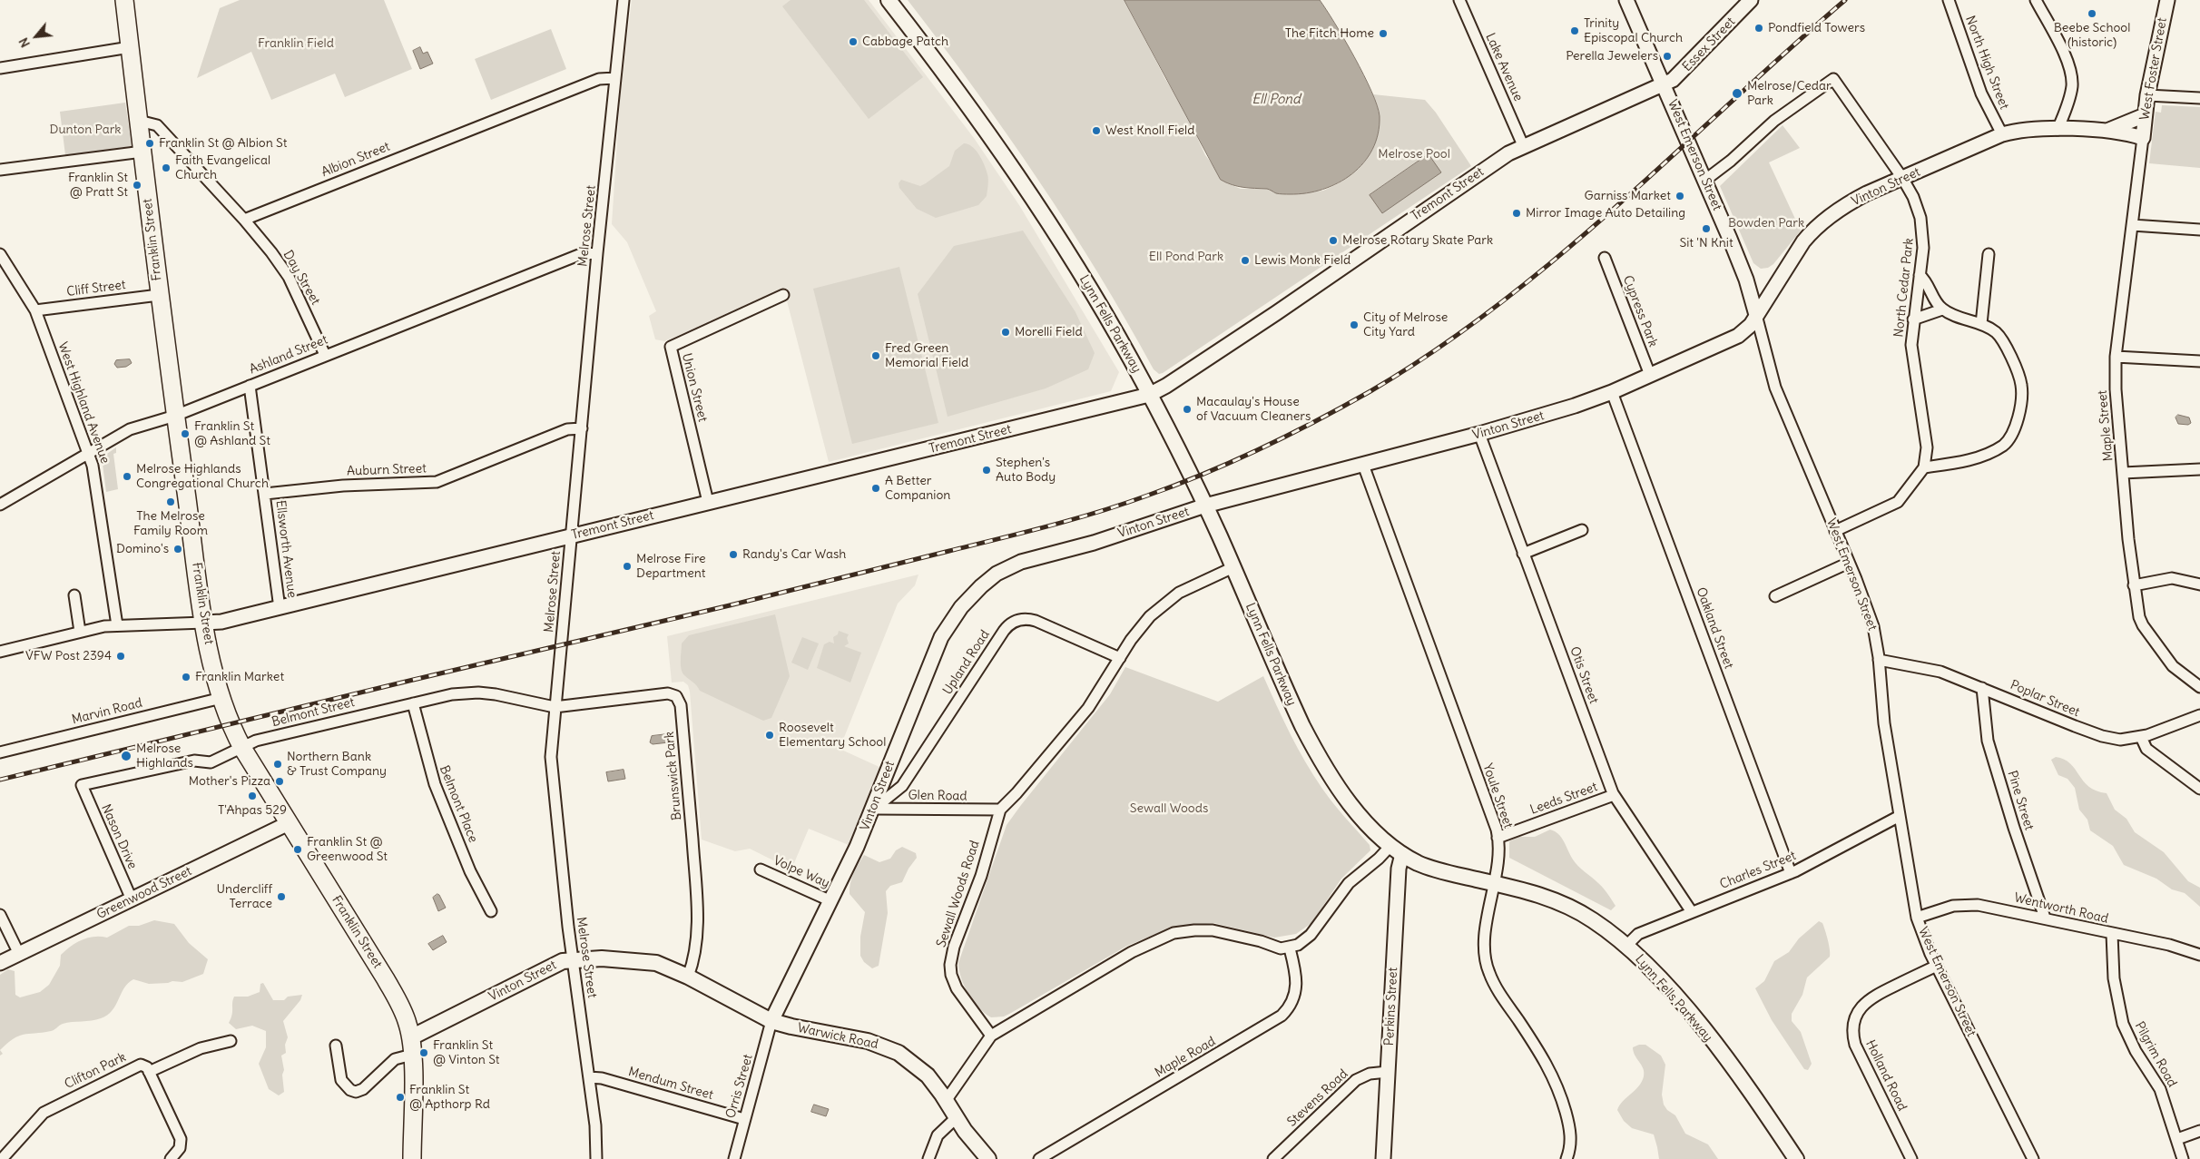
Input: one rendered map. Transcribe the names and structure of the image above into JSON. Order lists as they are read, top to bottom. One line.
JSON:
{"streets":{"main road":["Vinton Street","Franklin Street","Lynn Fells Parkway","Warwick Road"],"street":["Essex Street","North High Street","Lake Avenue","West Foster Street","West Emerson Street","Albion Street","Tremont Street","Melrose Street","Day Street","North Cedar Park","Cliff Street","Cypress Park","Ashland Street","Union Street","West Highland Avenue","Maple Street","Auburn Street","Ellsworth Avenue","Oakland Street","Upland Road","Otis Street","Poplar Street","Marvin Road","Belmont Street","Brunswick Park","Glen Road","Youle Street","Leeds Street","Pine Street","Belmont Place","Nason Drive","Charles Street","Volpe Way","Greenwood Street","Sewall Woods Road","Wentworth Road","Perkins Street","Pilgrim Road","Maple Road","Clifton Park","Holland Road","Mendum Street","Orris Street","Stevens Road"]},"crossings":[["Essex Street","West Emerson Street"],["Essex Street","Tremont Street"],["North High Street","Vinton Street"],["Lake Avenue","Tremont Street"],["West Foster Street","Vinton Street"],["West Foster Street","Maple Street"],["West Emerson Street","Vinton Street"],["West Emerson Street","Tremont Street"],["West Emerson Street","North Cedar Park"],["West Emerson Street","Poplar Street"],["West Emerson Street","Charles Street"],["West Emerson Street","Wentworth Road"],["West Emerson Street","Holland Road"],["Albion Street","Melrose Street"],["Albion Street","Day Street"],["Vinton Street","Melrose Street"],["Vinton Street","Franklin Street"],["Vinton Street","North Cedar Park"],["Vinton Street","Cypress Park"],["Vinton Street","Lynn Fells Parkway"],["Vinton Street","Maple Street"],["Vinton Street","Oakland Street"],["Vinton Street","Upland Road"],["Vinton Street","Otis Street"],["Vinton Street","Brunswick Park"],["Vinton Street","Glen Road"],["Vinton Street","Youle Street"],["Vinton Street","Volpe Way"],["Vinton Street","Warwick Road"],["Vinton Street","Orris Street"],["Tremont Street","Melrose Street"],["Tremont Street","Franklin Street"],["Tremont Street","Lynn Fells Parkway"],["Tremont Street","Union Street"],["Tremont Street","Ellsworth Avenue"],["Melrose Street","Ashland Street"],["Melrose Street","Auburn Street"],["Melrose Street","Belmont Street"],["Melrose Street","Brunswick Park"],["Melrose Street","Mendum Street"],["Franklin Street","Cliff Street"],["Franklin Street","Ashland Street"],["Franklin Street","Marvin Road"],["Franklin Street","Belmont Street"],["Franklin Street","Greenwood Street"],["Day Street","Ashland Street"],["Cliff Street","West Highland Avenue"],["Lynn Fells Parkway","Youle Street"],["Lynn Fells Parkway","Charles Street"],["Lynn Fells Parkway","Sewall Woods Road"],["Lynn Fells Parkway","Perkins Street"],["Ashland Street","West Highland Avenue"],["Ashland Street","Ellsworth Avenue"],["Auburn Street","Ellsworth Avenue"],["Oakland Street","Charles Street"],["Upland Road","Glen Road"],["Upland Road","Sewall Woods Road"],["Otis Street","Leeds Street"],["Otis Street","Charles Street"],["Poplar Street","Pine Street"],["Belmont Street","Brunswick Park"],["Belmont Street","Belmont Place"],["Belmont Street","Nason Drive"],["Glen Road","Sewall Woods Road"],["Youle Street","Leeds Street"],["Pine Street","Wentworth Road"],["Nason Drive","Greenwood Street"],["Wentworth Road","Pilgrim Road"],["Perkins Street","Stevens Road"],["Warwick Road","Orris Street"],["Mendum Street","Orris Street"]],"water":["Ell Pond"],"parks":["Franklin Field","Dunton Park","Melrose Pool","Bowden Park","Ell Pond Park","Sewall Woods"],"places":["Beebe School (historic)","Pondfield Towers","Trinity Episcopal Church","The Fitch Home","Cabbage Patch","Perella Jewelers","Melrose/Cedar Park","West Knoll Field","Franklin St @ Albion St","Faith Evangelical Church","Franklin St @ Pratt St","Garniss Market","Mirror Image Auto Detailing","Sit 'N Knit","Melrose Rotary Skate Park","Lewis Monk Field","City of Melrose City Yard","Morelli Field","Fred Green Memorial Field","Macaulay's House of Vacuum Cleaners","Franklin St @ Ashland St","Stephen's Auto Body","Melrose Highlands Congregational Church","A Better Companion","The Melrose Family Room","Domino's","Randy's Car Wash","Melrose Fire Department","VFW Post 2394","Franklin Market","Roosevelt Elementary School","Melrose Highlands","Northern Bank & Trust Company","Mother's Pizza","T'Ahpas 529","Franklin St @ Greenwood St","Undercliff Terrace","Franklin St @ Vinton St","Franklin St @ Apthorp Rd"],"north":"bottom left"}
